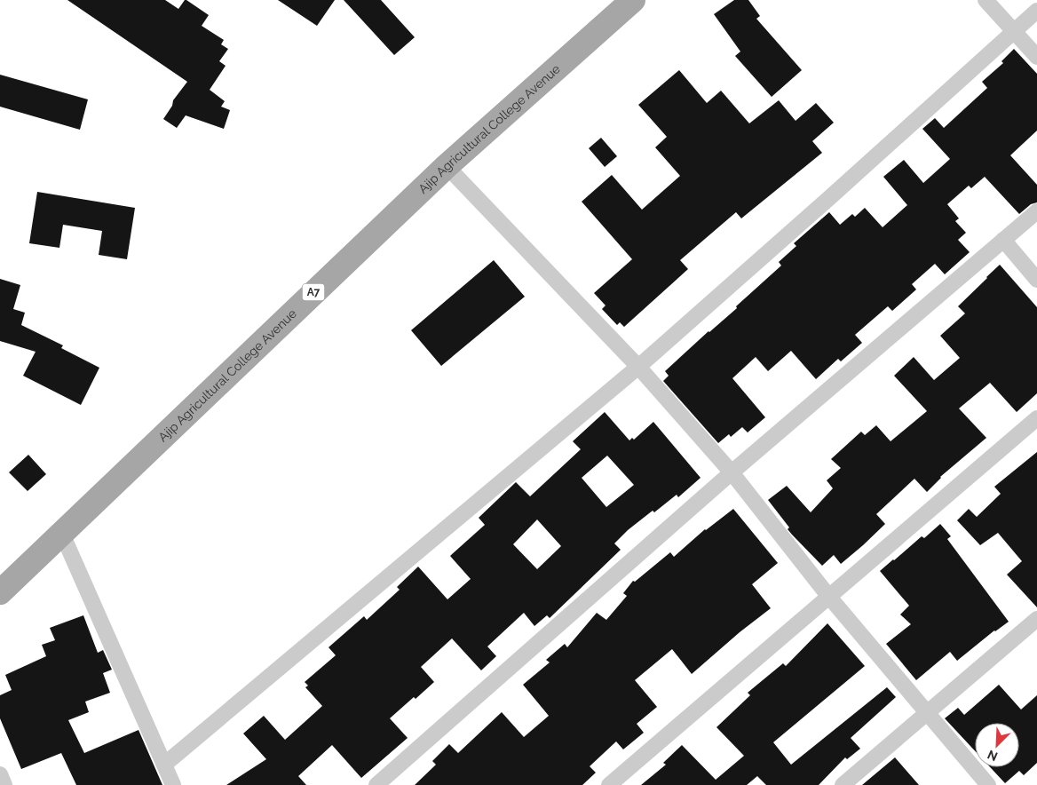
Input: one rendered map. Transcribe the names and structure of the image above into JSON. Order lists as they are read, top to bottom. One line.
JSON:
{"streets":{"main road":["Ajip Agricultural College Avenue","A7"]},"north":"bottom left"}
